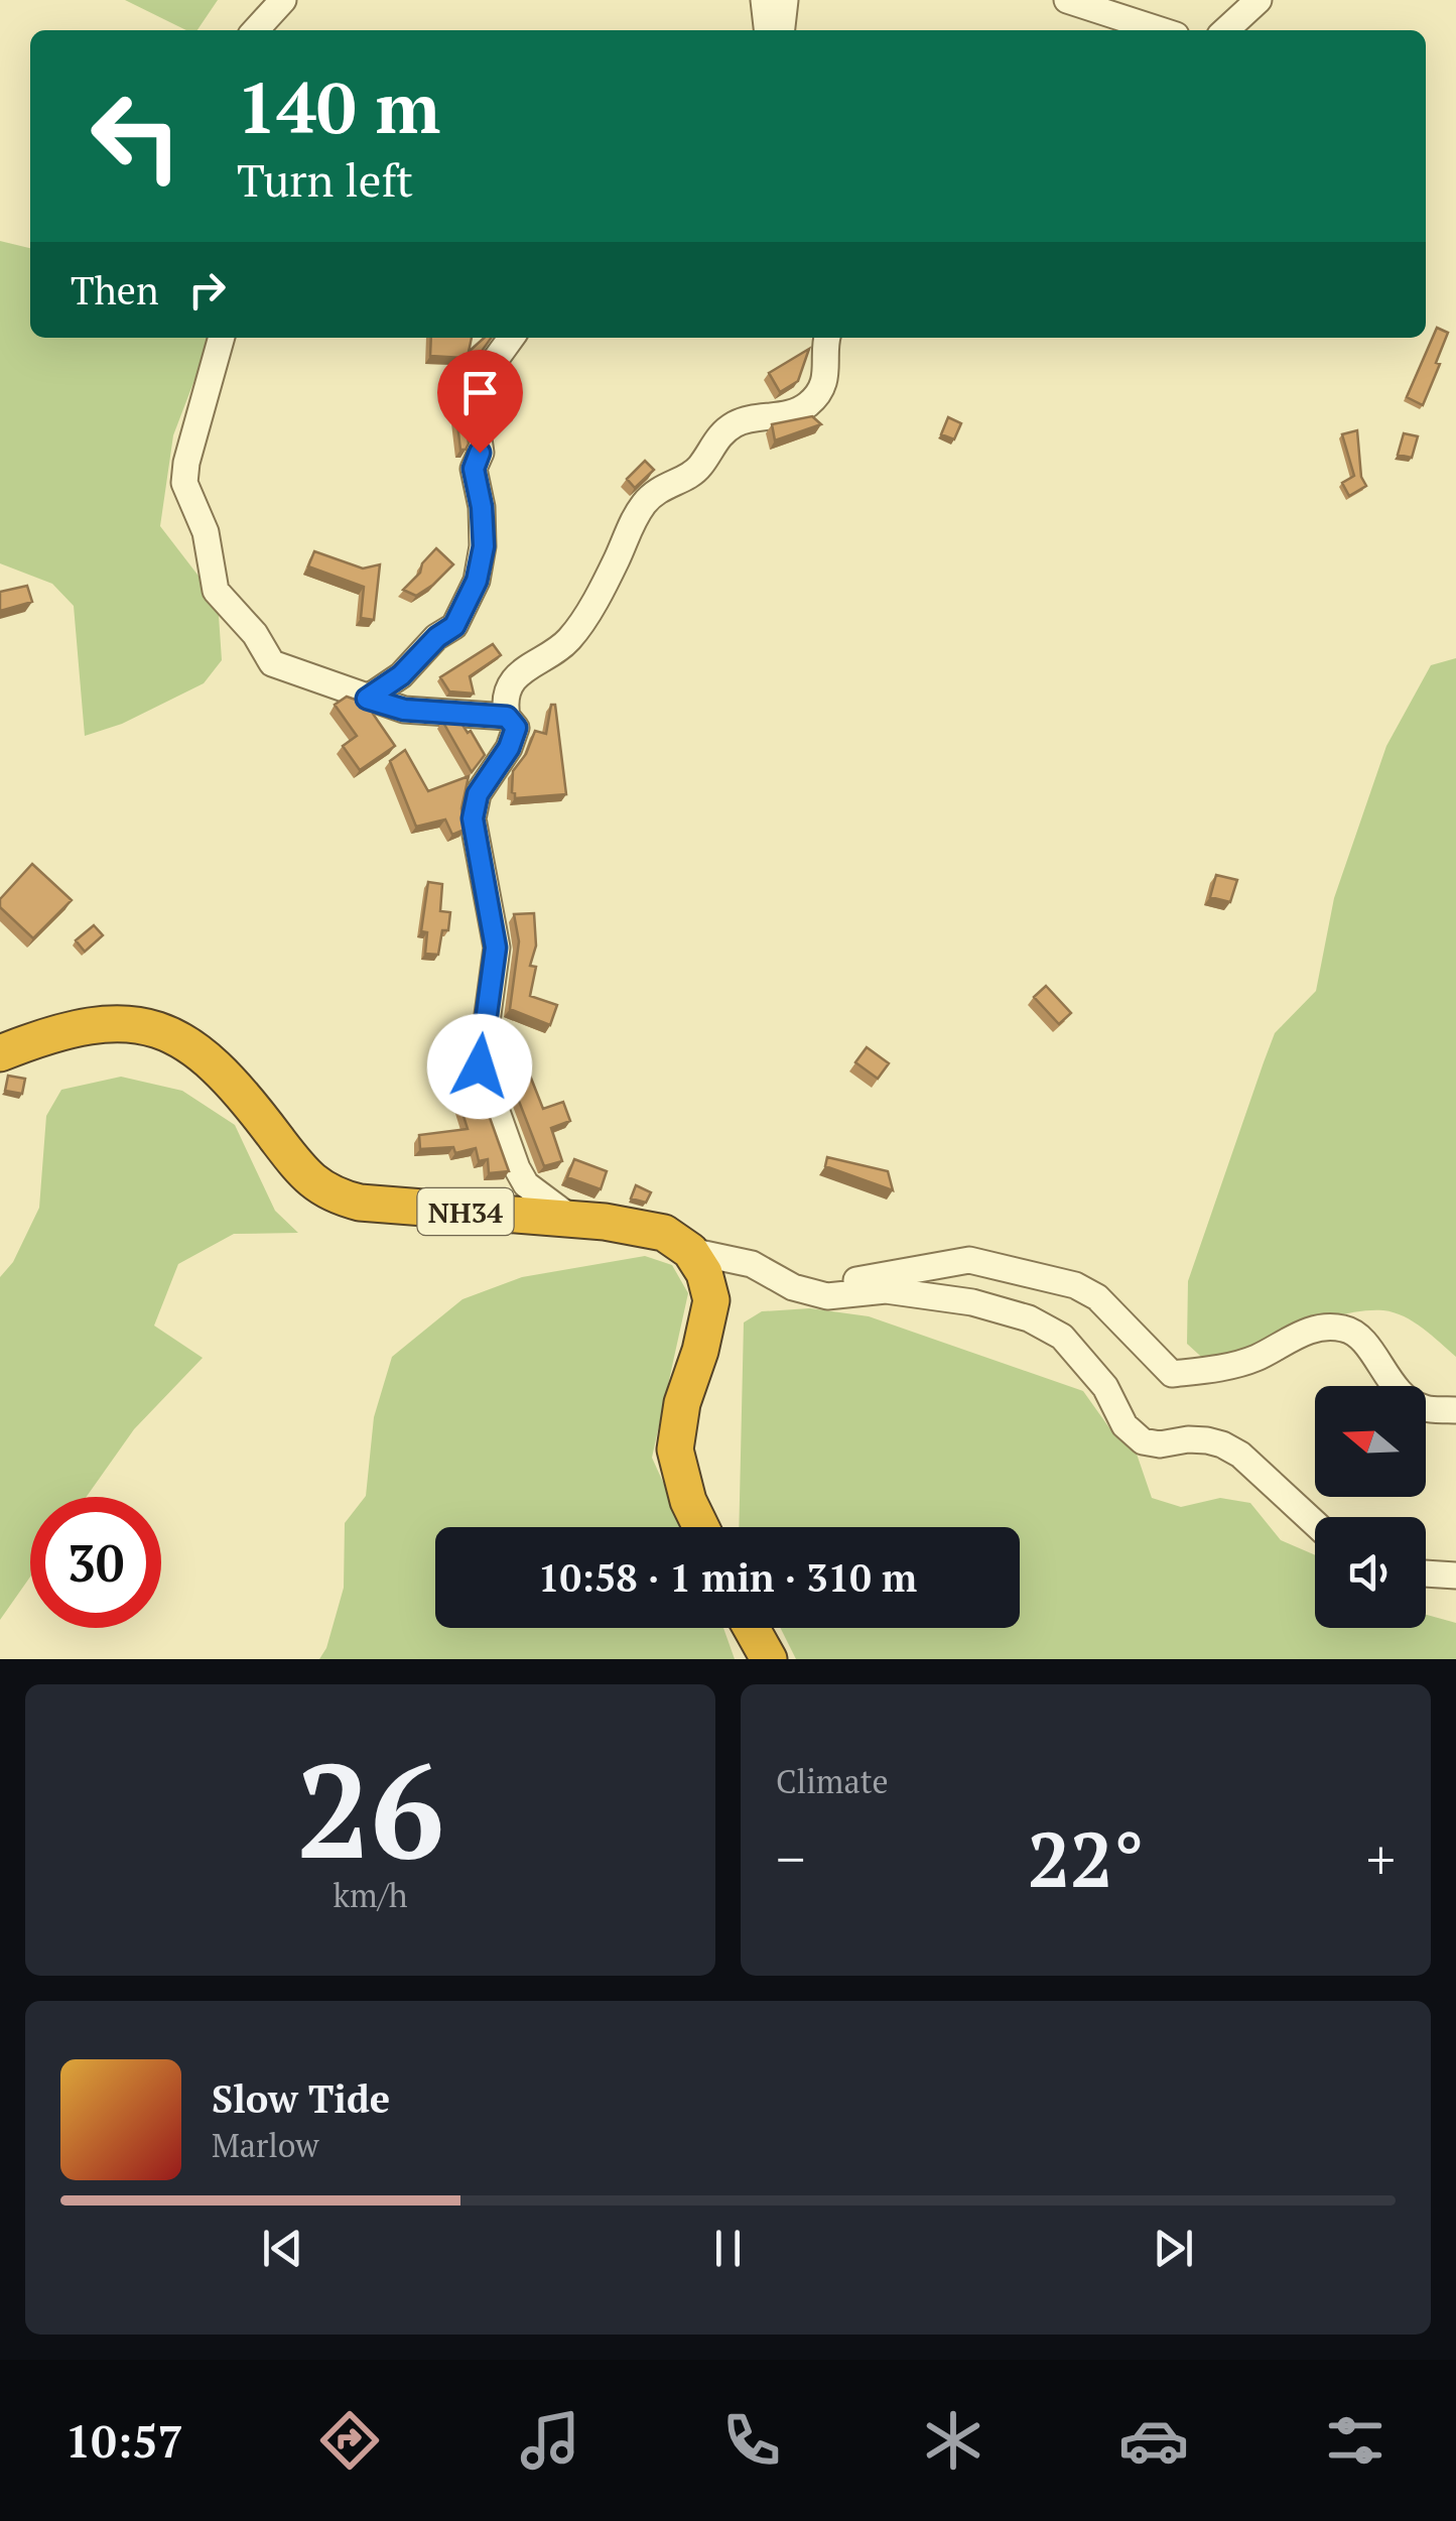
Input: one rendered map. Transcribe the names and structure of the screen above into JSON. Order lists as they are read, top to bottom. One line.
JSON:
{"streets":{"highway":["NH34"]},"north":"left","page":{"turn":["140 m","Turn left"],"then":"Then","limit":"30","trip":"10:58 · 1 min · 310 m","tile":[["26","km/h"],"Climate"],"heat":["−","22°","+"],"song":["Slow Tide","Marlow"],"tabs":"10:57"}}
